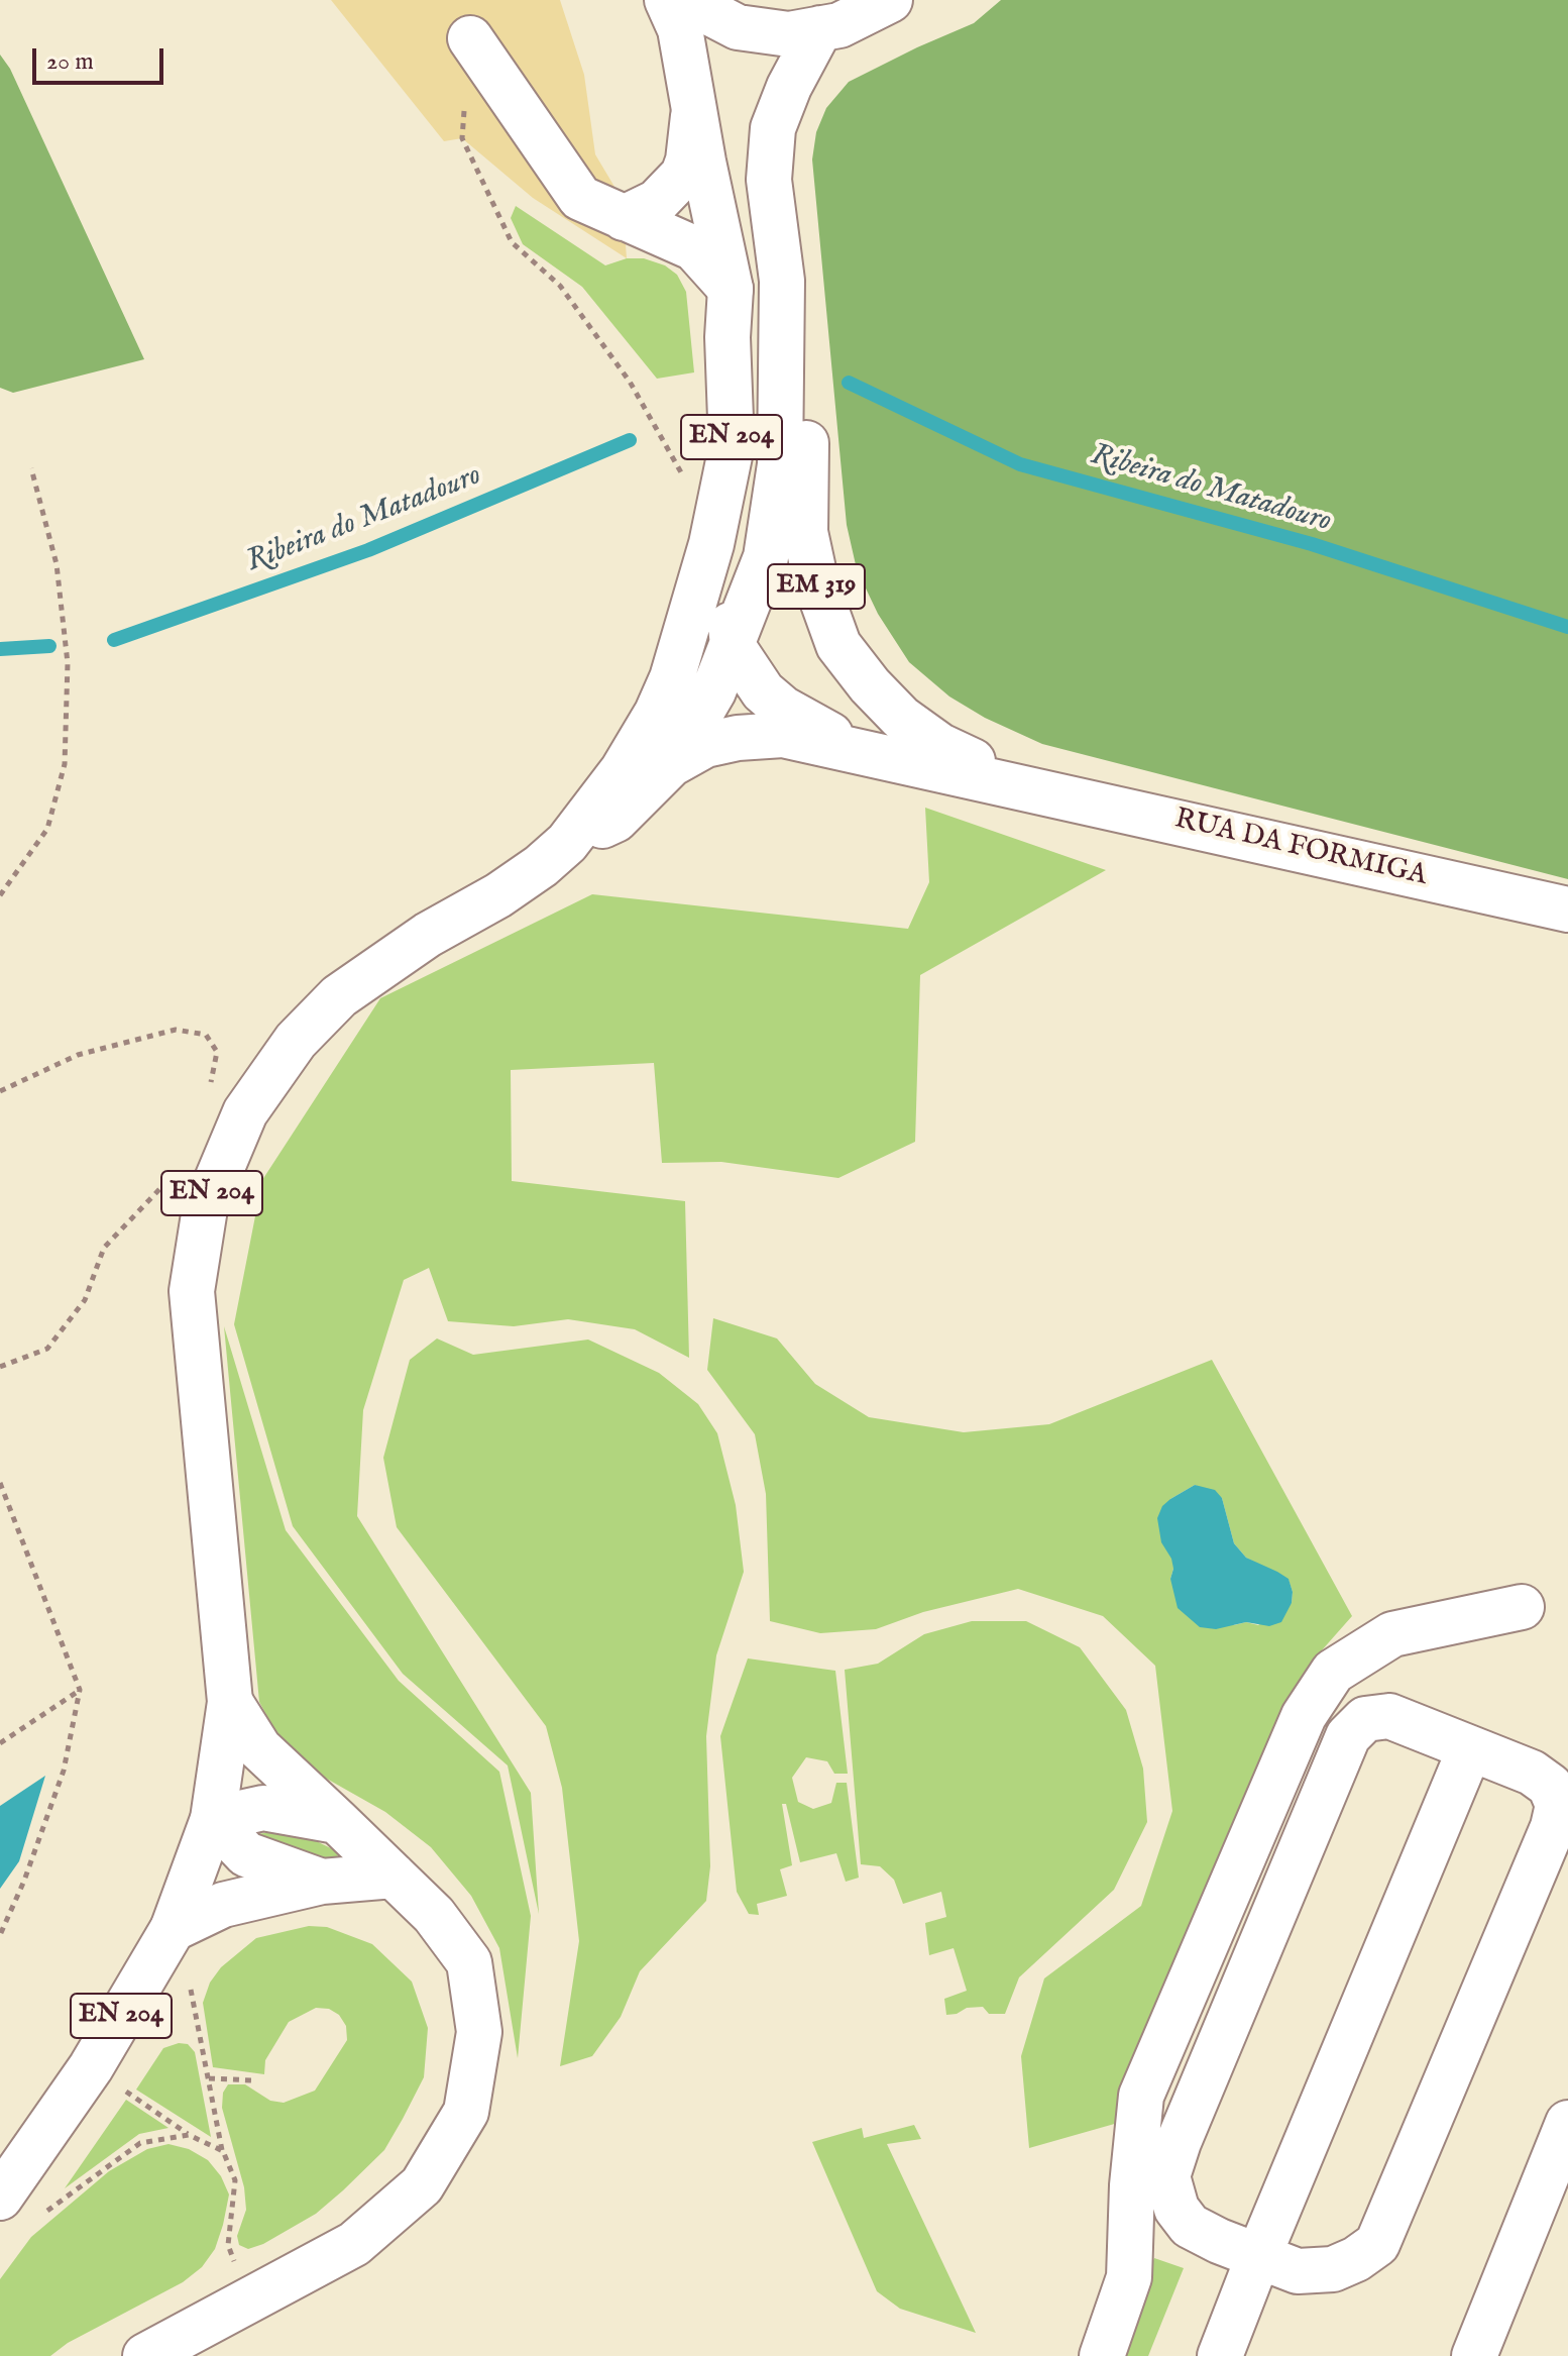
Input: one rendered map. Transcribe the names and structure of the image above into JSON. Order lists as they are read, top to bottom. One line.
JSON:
{"streets":{"main road":["EN 204","EM 319","RUA DA FORMIGA"]},"crossings":[["EN 204","EM 319"],["EM 319","RUA DA FORMIGA"]],"water":["Ribeira do Matadouro"],"scale_bar":"20 m"}
